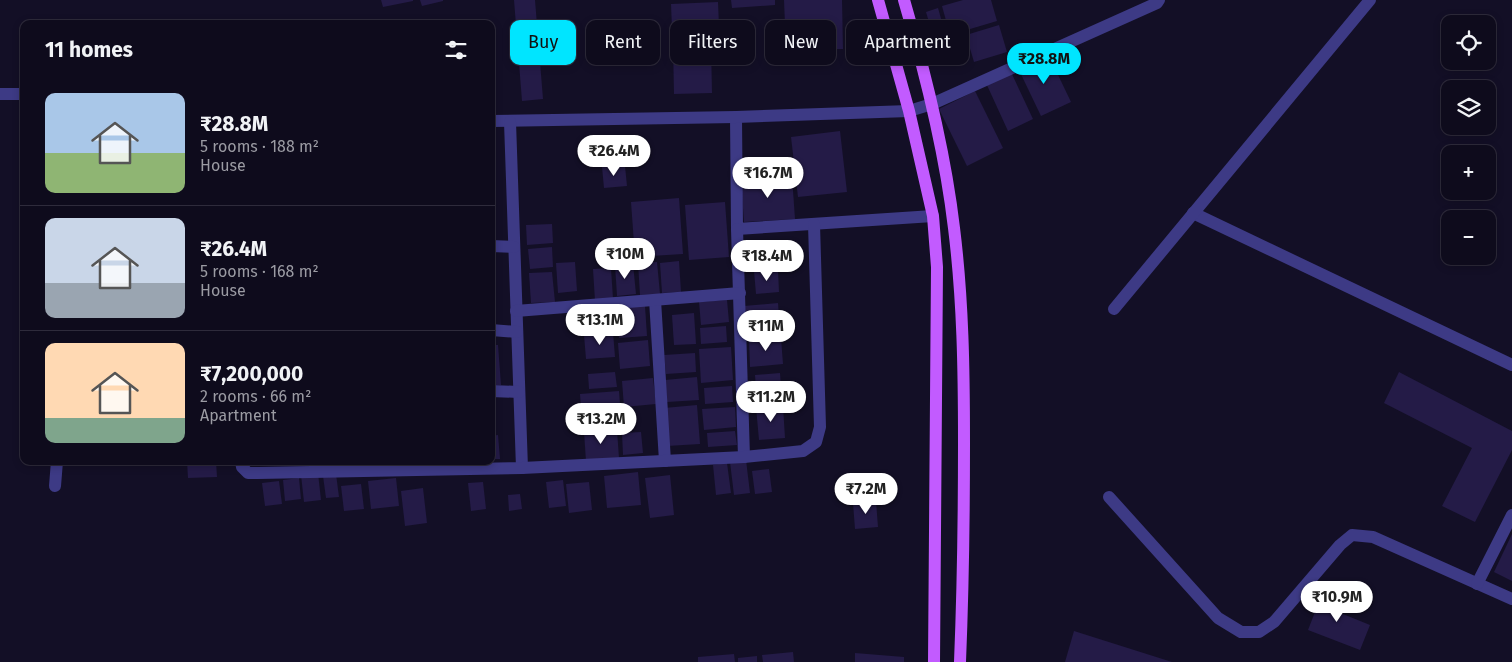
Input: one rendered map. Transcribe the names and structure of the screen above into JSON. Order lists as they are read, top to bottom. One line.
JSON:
{"page":{"map_buttons":["+","−"],"chip":["Buy","Rent","Filters","New","Apartment"],"heading":"11 homes","price":["₹28.8M","₹26.4M","₹16.7M","₹10M","₹18.4M","₹13.1M","₹11M","₹11.2M","₹13.2M","₹7.2M","₹10.9M"],"list":[{"name":"₹28.8M","note":"5 rooms · 188 m² · House"},{"name":"₹26.4M","note":"5 rooms · 168 m² · House"},{"name":"₹7,200,000","note":"2 rooms · 66 m² · Apartment"}]}}
